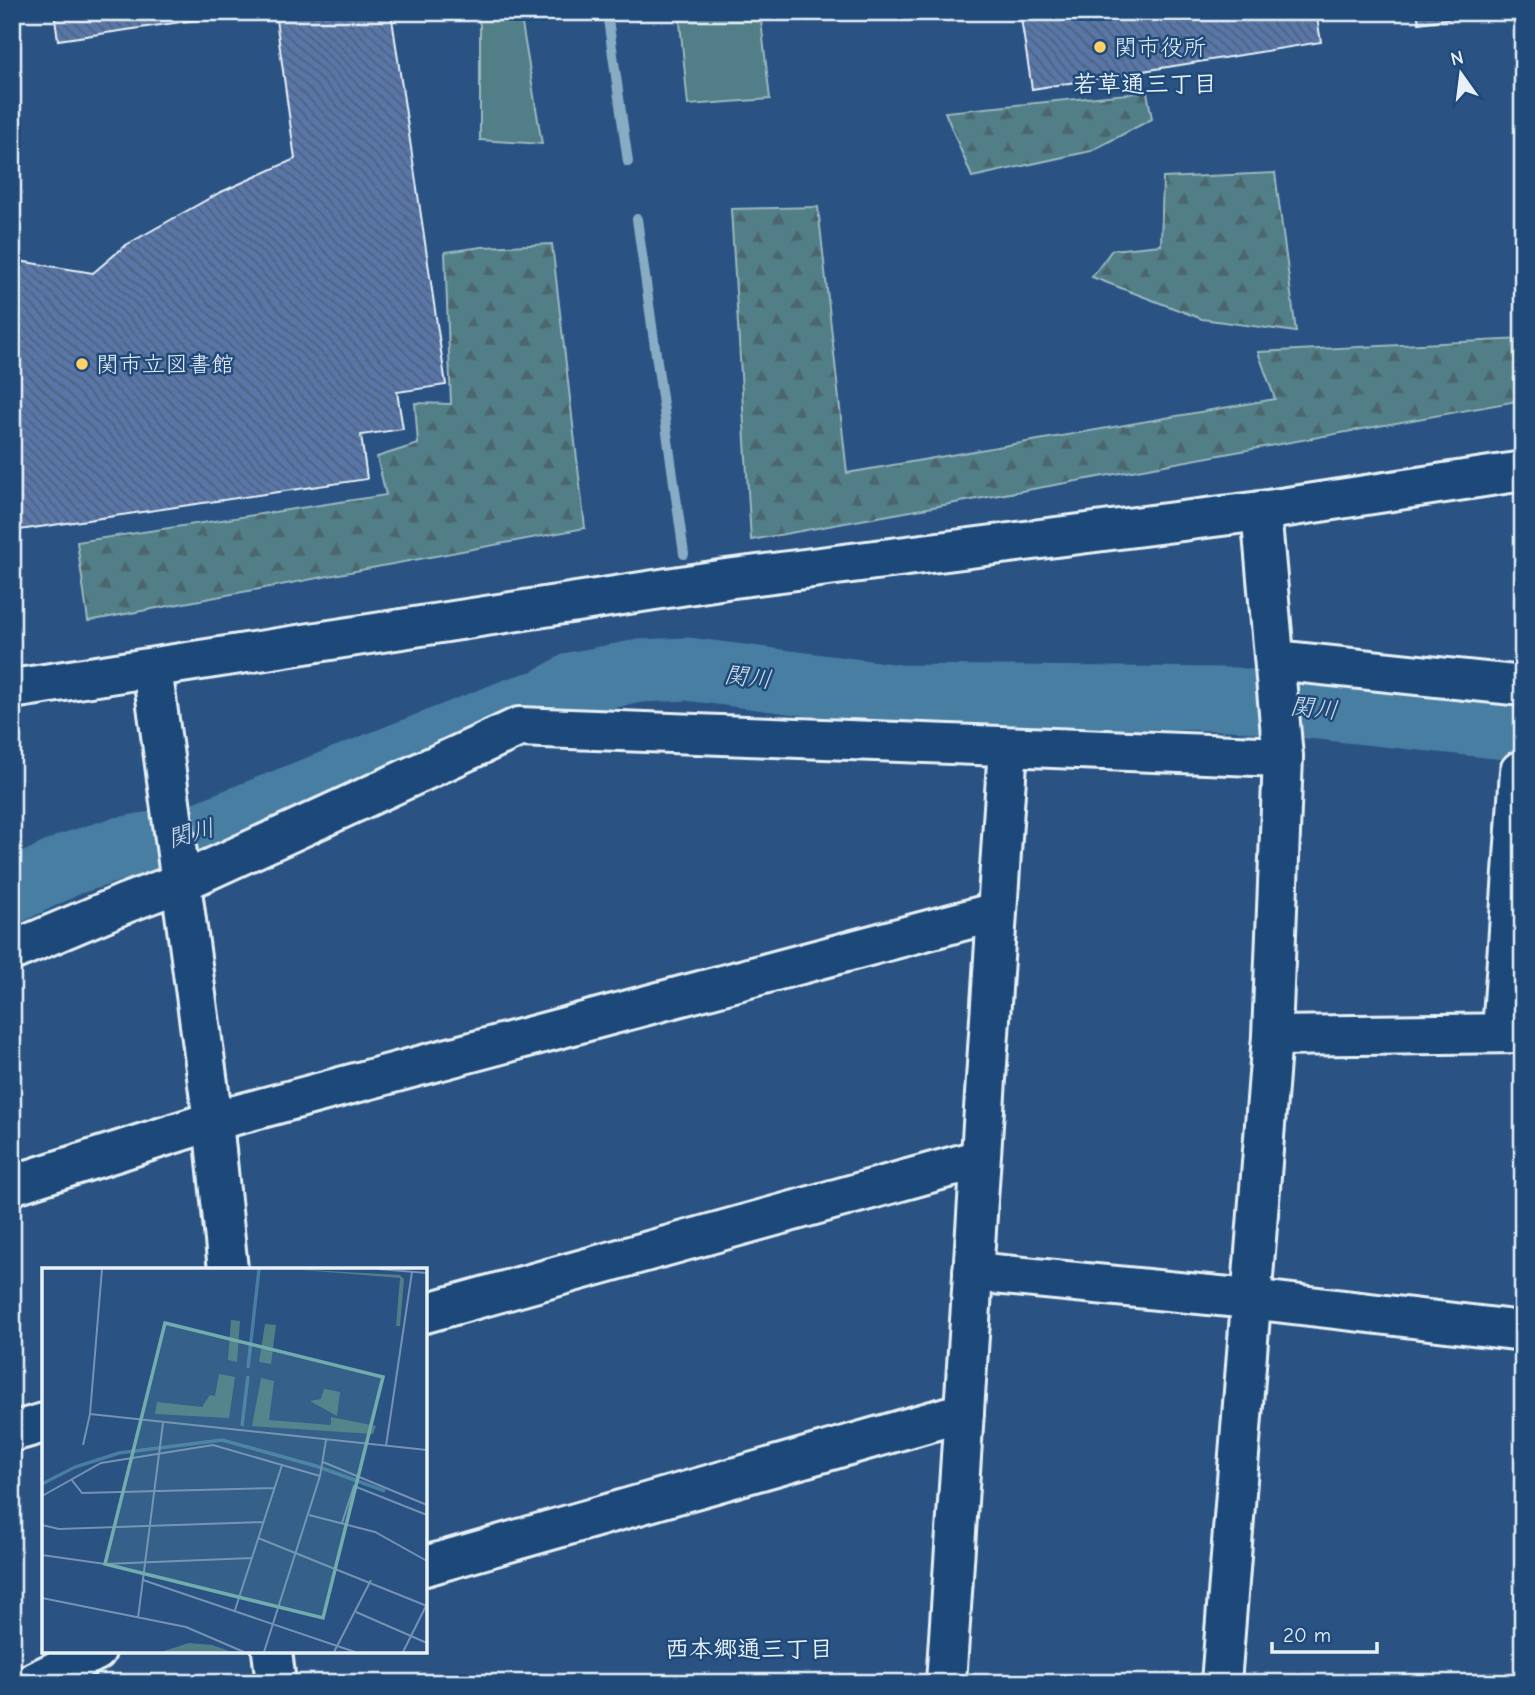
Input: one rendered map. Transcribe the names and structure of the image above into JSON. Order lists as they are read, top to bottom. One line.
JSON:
{"districts":["若草通三丁目","西本郷通三丁目"],"water":["関川"],"places":["関市役所","関市立図書館"],"scale_bar":"20 m","north":"top"}
